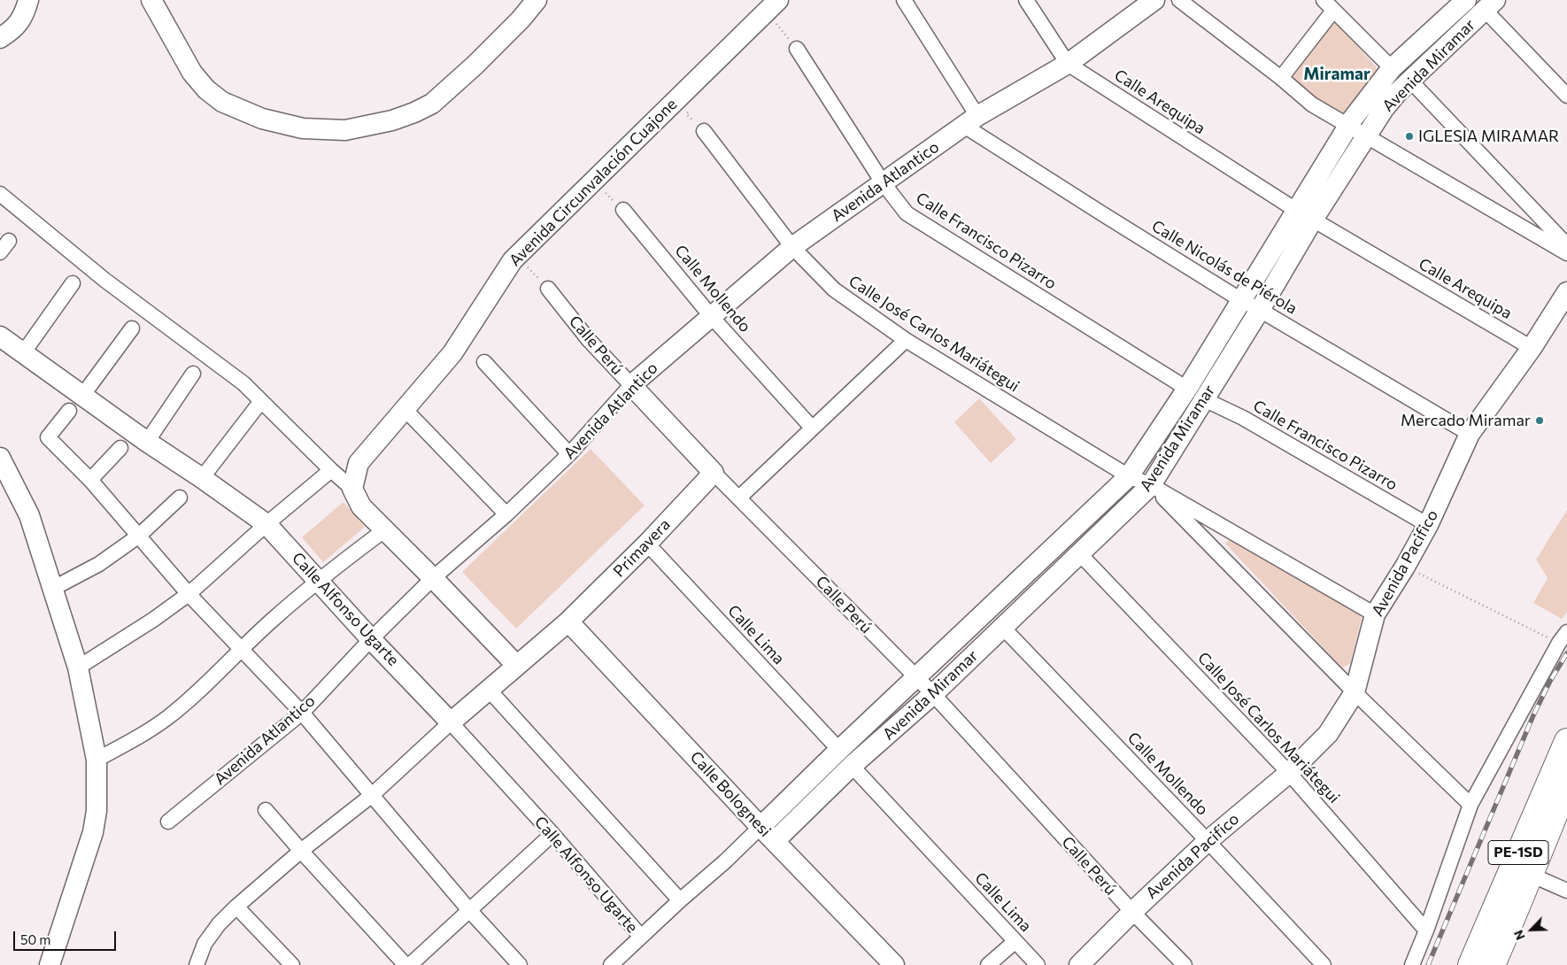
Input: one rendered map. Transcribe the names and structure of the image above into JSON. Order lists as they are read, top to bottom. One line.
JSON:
{"streets":{"highway":["PE-1SD"],"main road":["Avenida Miramar","Avenida Atlantico","Avenida Circunvalación Cuajone","Calle Perú","Primavera","Avenida Pacifico","Calle Alfonso Ugarte","Calle Bolognesi"],"street":["Calle Arequipa","Calle Francisco Pizarro","Calle Nicolás de Piérola","Calle Mollendo","Calle José Carlos Mariátegui","Calle Lima"]},"crossings":[["Avenida Miramar","Calle Arequipa"],["Avenida Miramar","Calle Francisco Pizarro"],["Avenida Miramar","Calle Nicolás de Piérola"],["Avenida Miramar","Calle Mollendo"],["Avenida Miramar","Calle José Carlos Mariátegui"],["Avenida Miramar","Calle Perú"],["Avenida Miramar","Calle Lima"],["Avenida Miramar","Calle Bolognesi"],["Calle Arequipa","Avenida Atlantico"],["Calle Arequipa","Avenida Pacifico"],["Avenida Atlantico","Calle Francisco Pizarro"],["Avenida Atlantico","Calle Nicolás de Piérola"],["Avenida Atlantico","Calle Mollendo"],["Avenida Atlantico","Calle José Carlos Mariátegui"],["Avenida Atlantico","Calle Perú"],["Avenida Atlantico","Calle Alfonso Ugarte"],["Calle Francisco Pizarro","Avenida Pacifico"],["Calle Nicolás de Piérola","Avenida Pacifico"],["Calle Mollendo","Avenida Pacifico"],["Calle José Carlos Mariátegui","Avenida Pacifico"],["Calle Perú","Primavera"],["Calle Perú","Avenida Pacifico"],["Primavera","Calle Alfonso Ugarte"],["Primavera","Calle Lima"],["Primavera","Calle Bolognesi"]],"districts":["Miramar"],"places":["IGLESIA MIRAMAR","Mercado Miramar"],"scale_bar":"50 m","north":"bottom left"}
